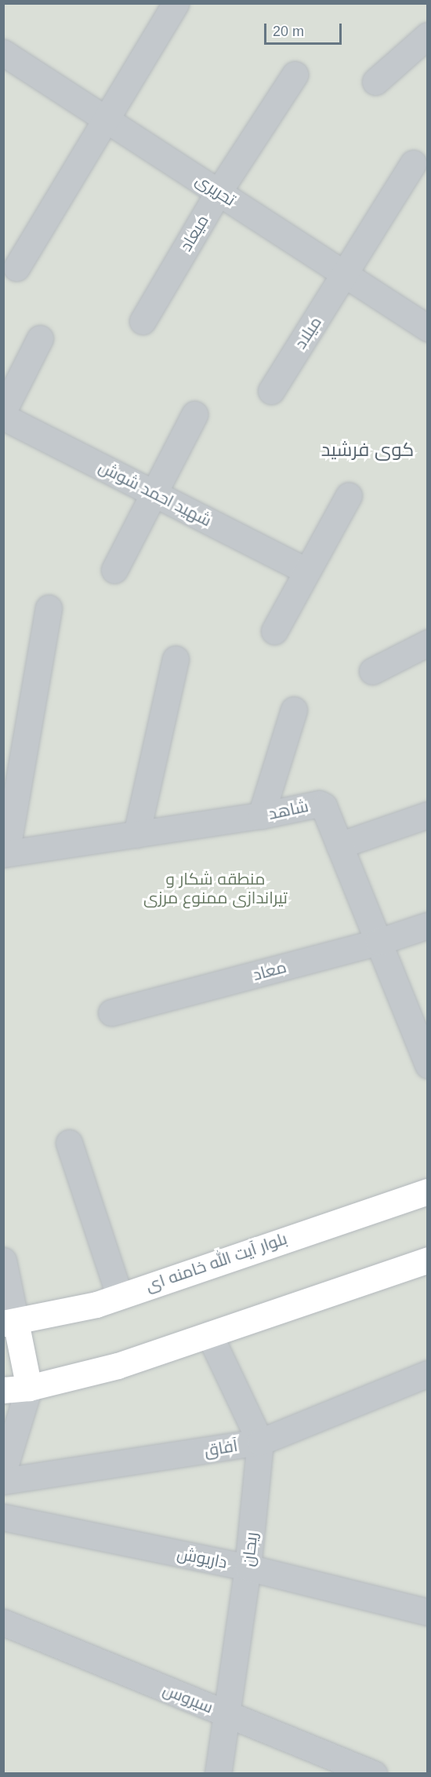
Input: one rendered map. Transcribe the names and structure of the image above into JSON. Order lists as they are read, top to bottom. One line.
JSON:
{"streets":{"main road":["بلوار آیت الله خامنه ای"],"street":["تحریری","میعاد","میلاد","شهید احمد شوش","شاهد","معاد","آفاق","ریحان","داریوش","سیروس"]},"crossings":[["تحریری","میعاد"],["تحریری","میلاد"],["شاهد","معاد"],["آفاق","ریحان"],["ریحان","داریوش"],["ریحان","سیروس"]],"districts":["کوی فرشید"],"parks":["منطقه شکار و تیراندازی ممنوع مرزی"],"scale_bar":"20 m"}
